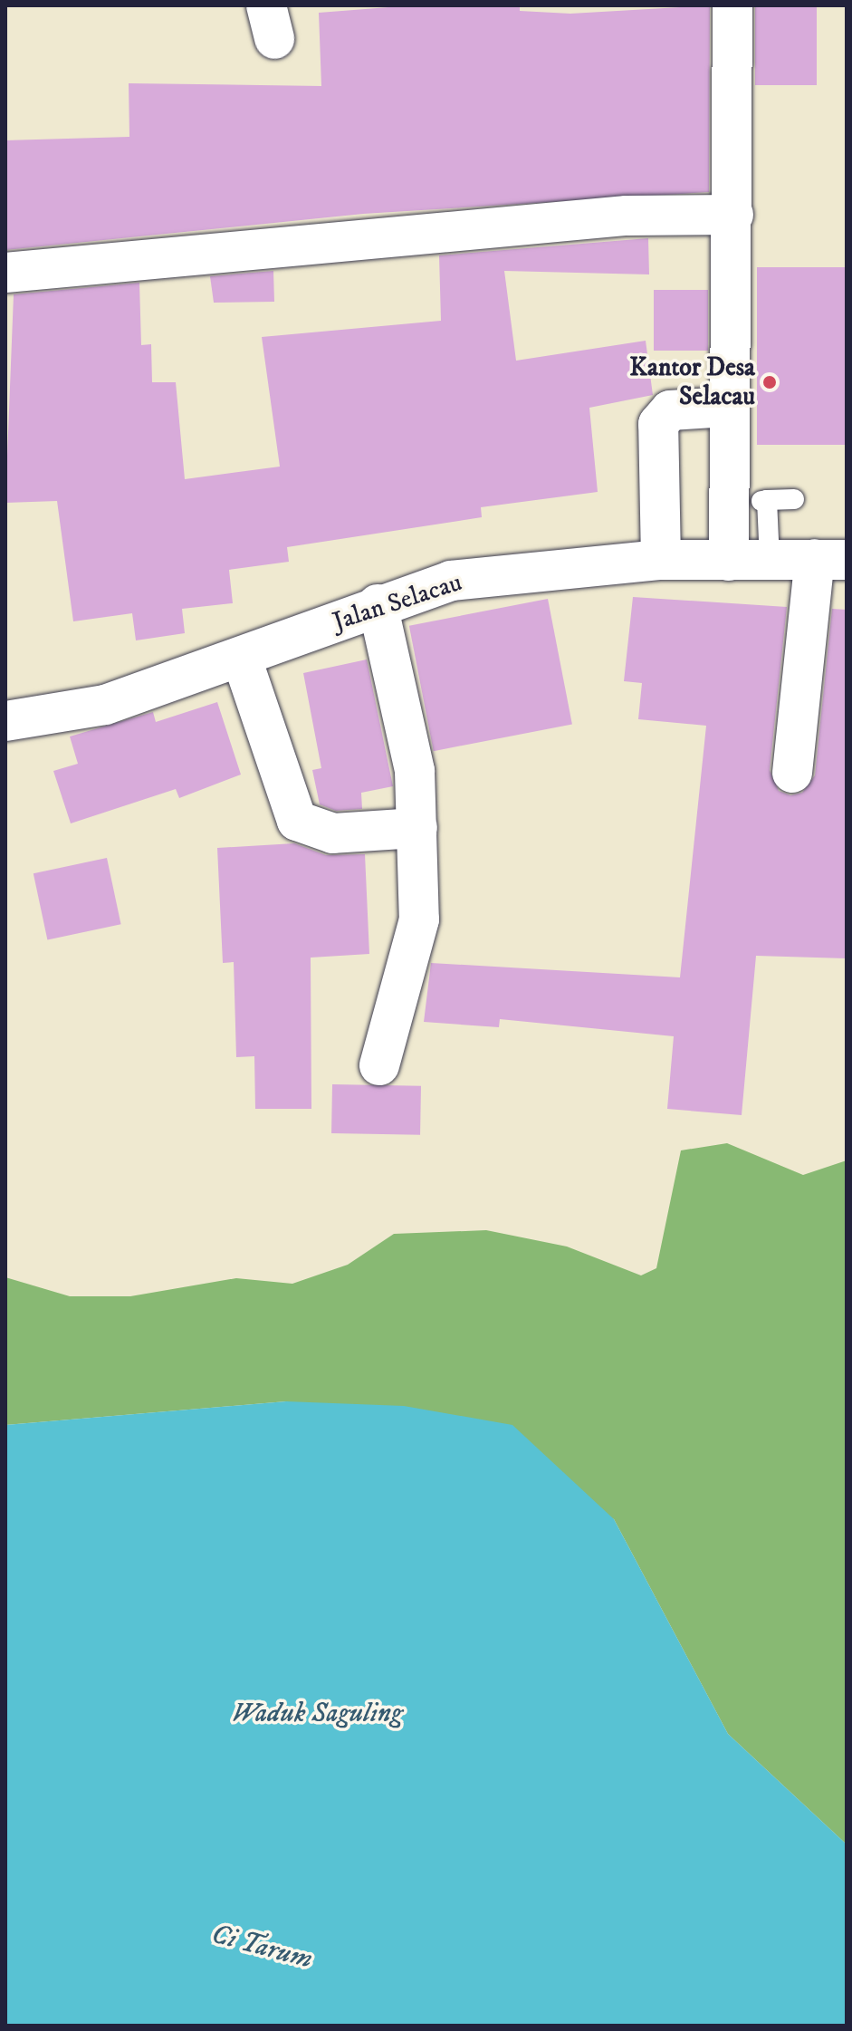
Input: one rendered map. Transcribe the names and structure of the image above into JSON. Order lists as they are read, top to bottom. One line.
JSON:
{"streets":{"street":["Jalan Selacau"]},"water":["Waduk Saguling","Ci Tarum"],"places":["Kantor Desa Selacau"]}
